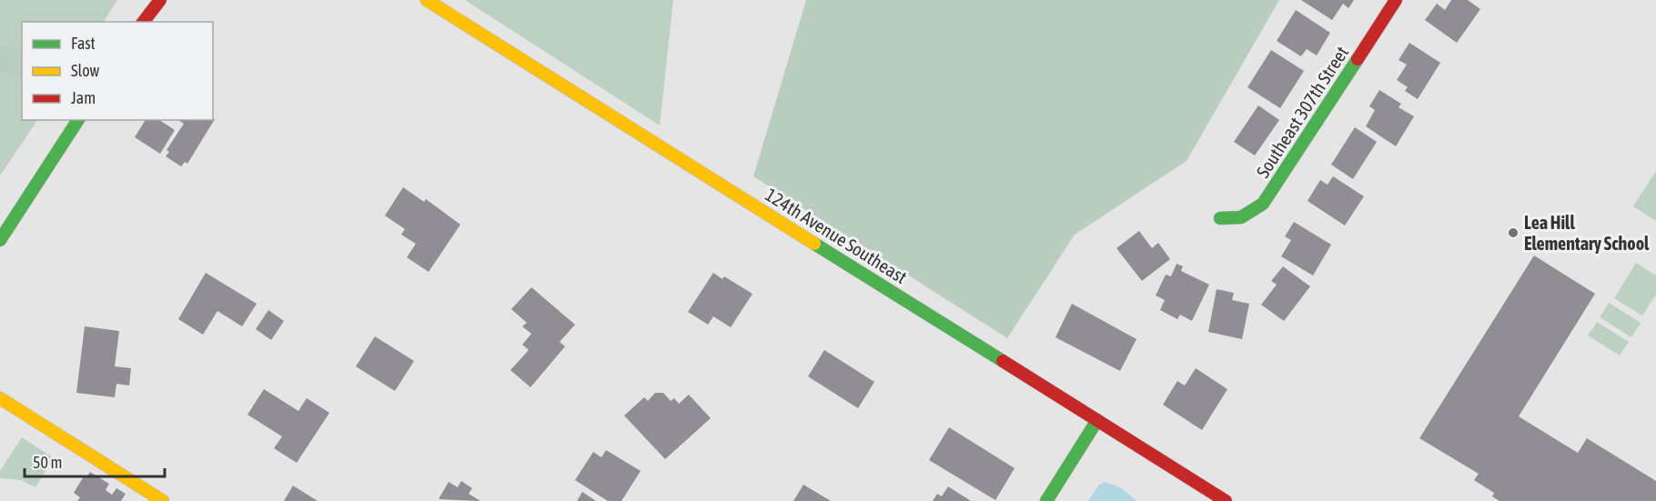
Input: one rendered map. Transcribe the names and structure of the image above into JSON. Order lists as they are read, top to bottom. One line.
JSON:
{"streets":{"street":["Southeast 307th Street","124th Avenue Southeast"]},"places":["Lea Hill Elementary School"],"legend":["Fast","Slow","Jam"],"scale_bar":"50 m"}
